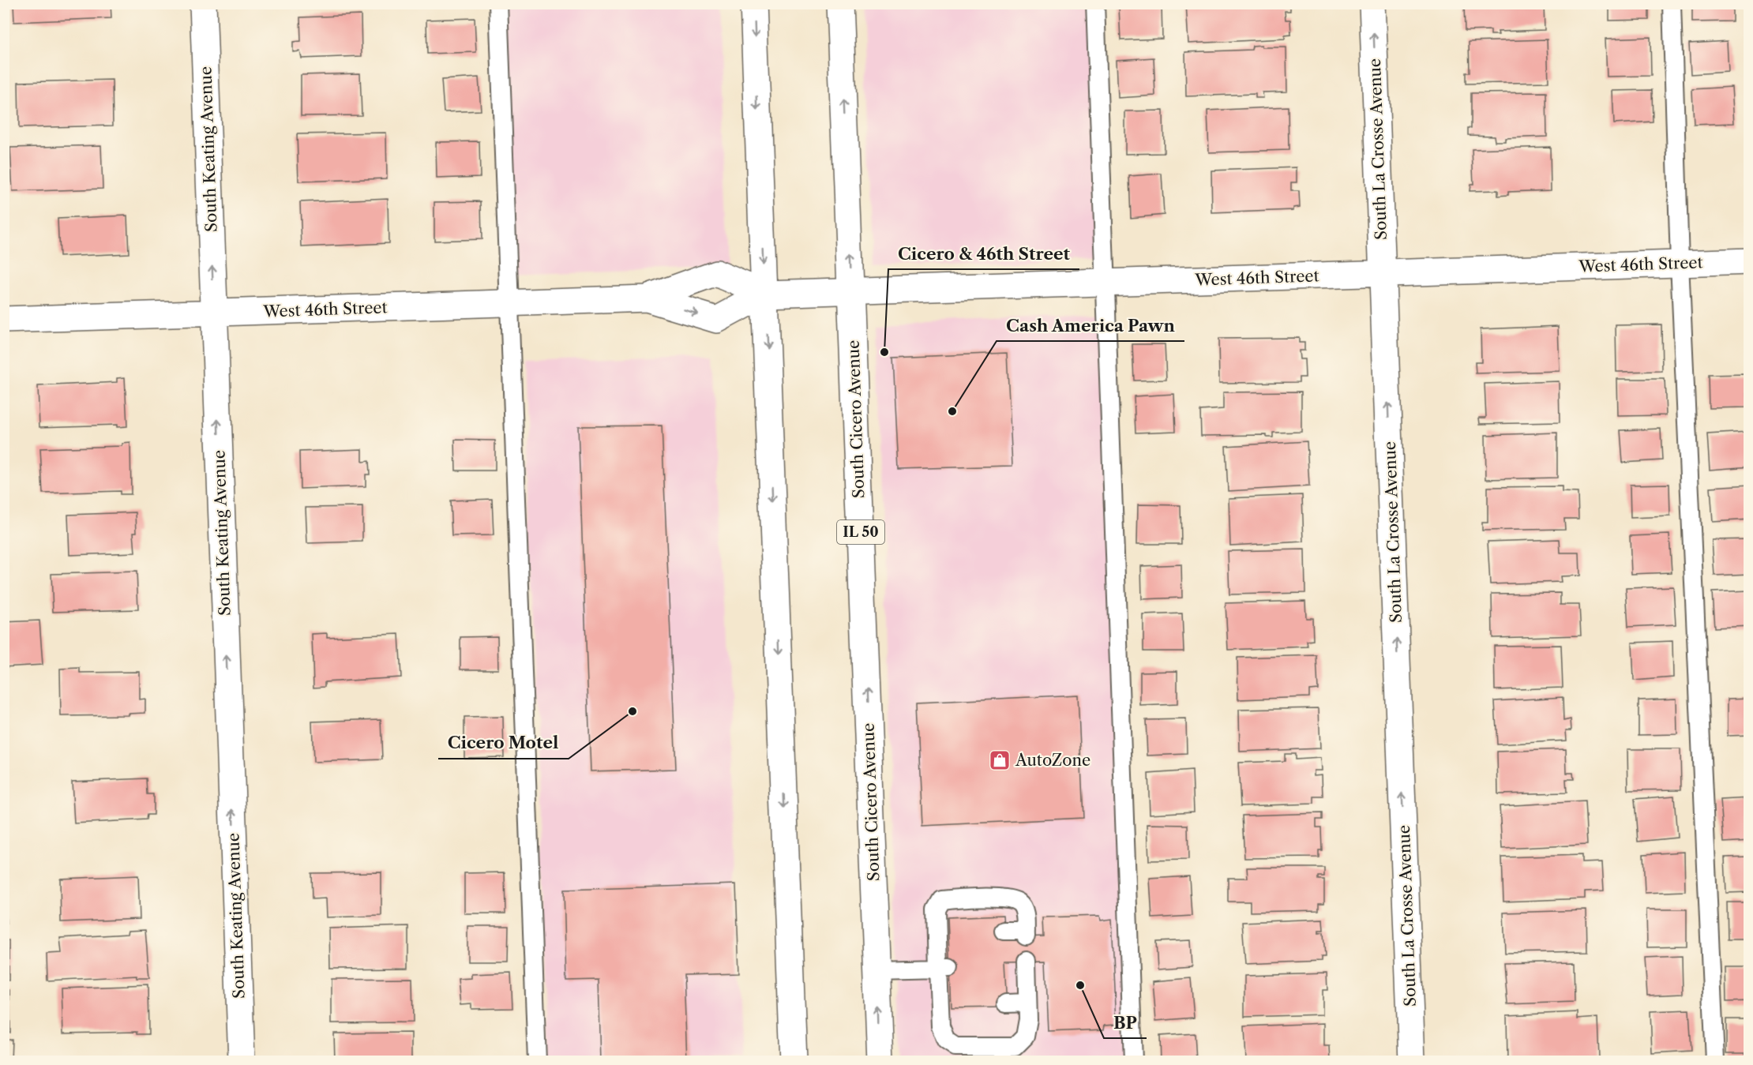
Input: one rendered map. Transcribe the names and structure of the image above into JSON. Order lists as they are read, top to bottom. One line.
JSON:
{"streets":{"street":["South Keating Avenue","South La Crosse Avenue","West 46th Street","South Cicero Avenue","IL 50"]},"crossings":[["South Keating Avenue","West 46th Street"],["South La Crosse Avenue","West 46th Street"],["West 46th Street","South Cicero Avenue"]],"one_way":["South Keating Avenue","South La Crosse Avenue"],"places":{"other":["Cicero & 46th Street","Cash America Pawn","Cicero Motel","BP"],"shop":["AutoZone"]}}
